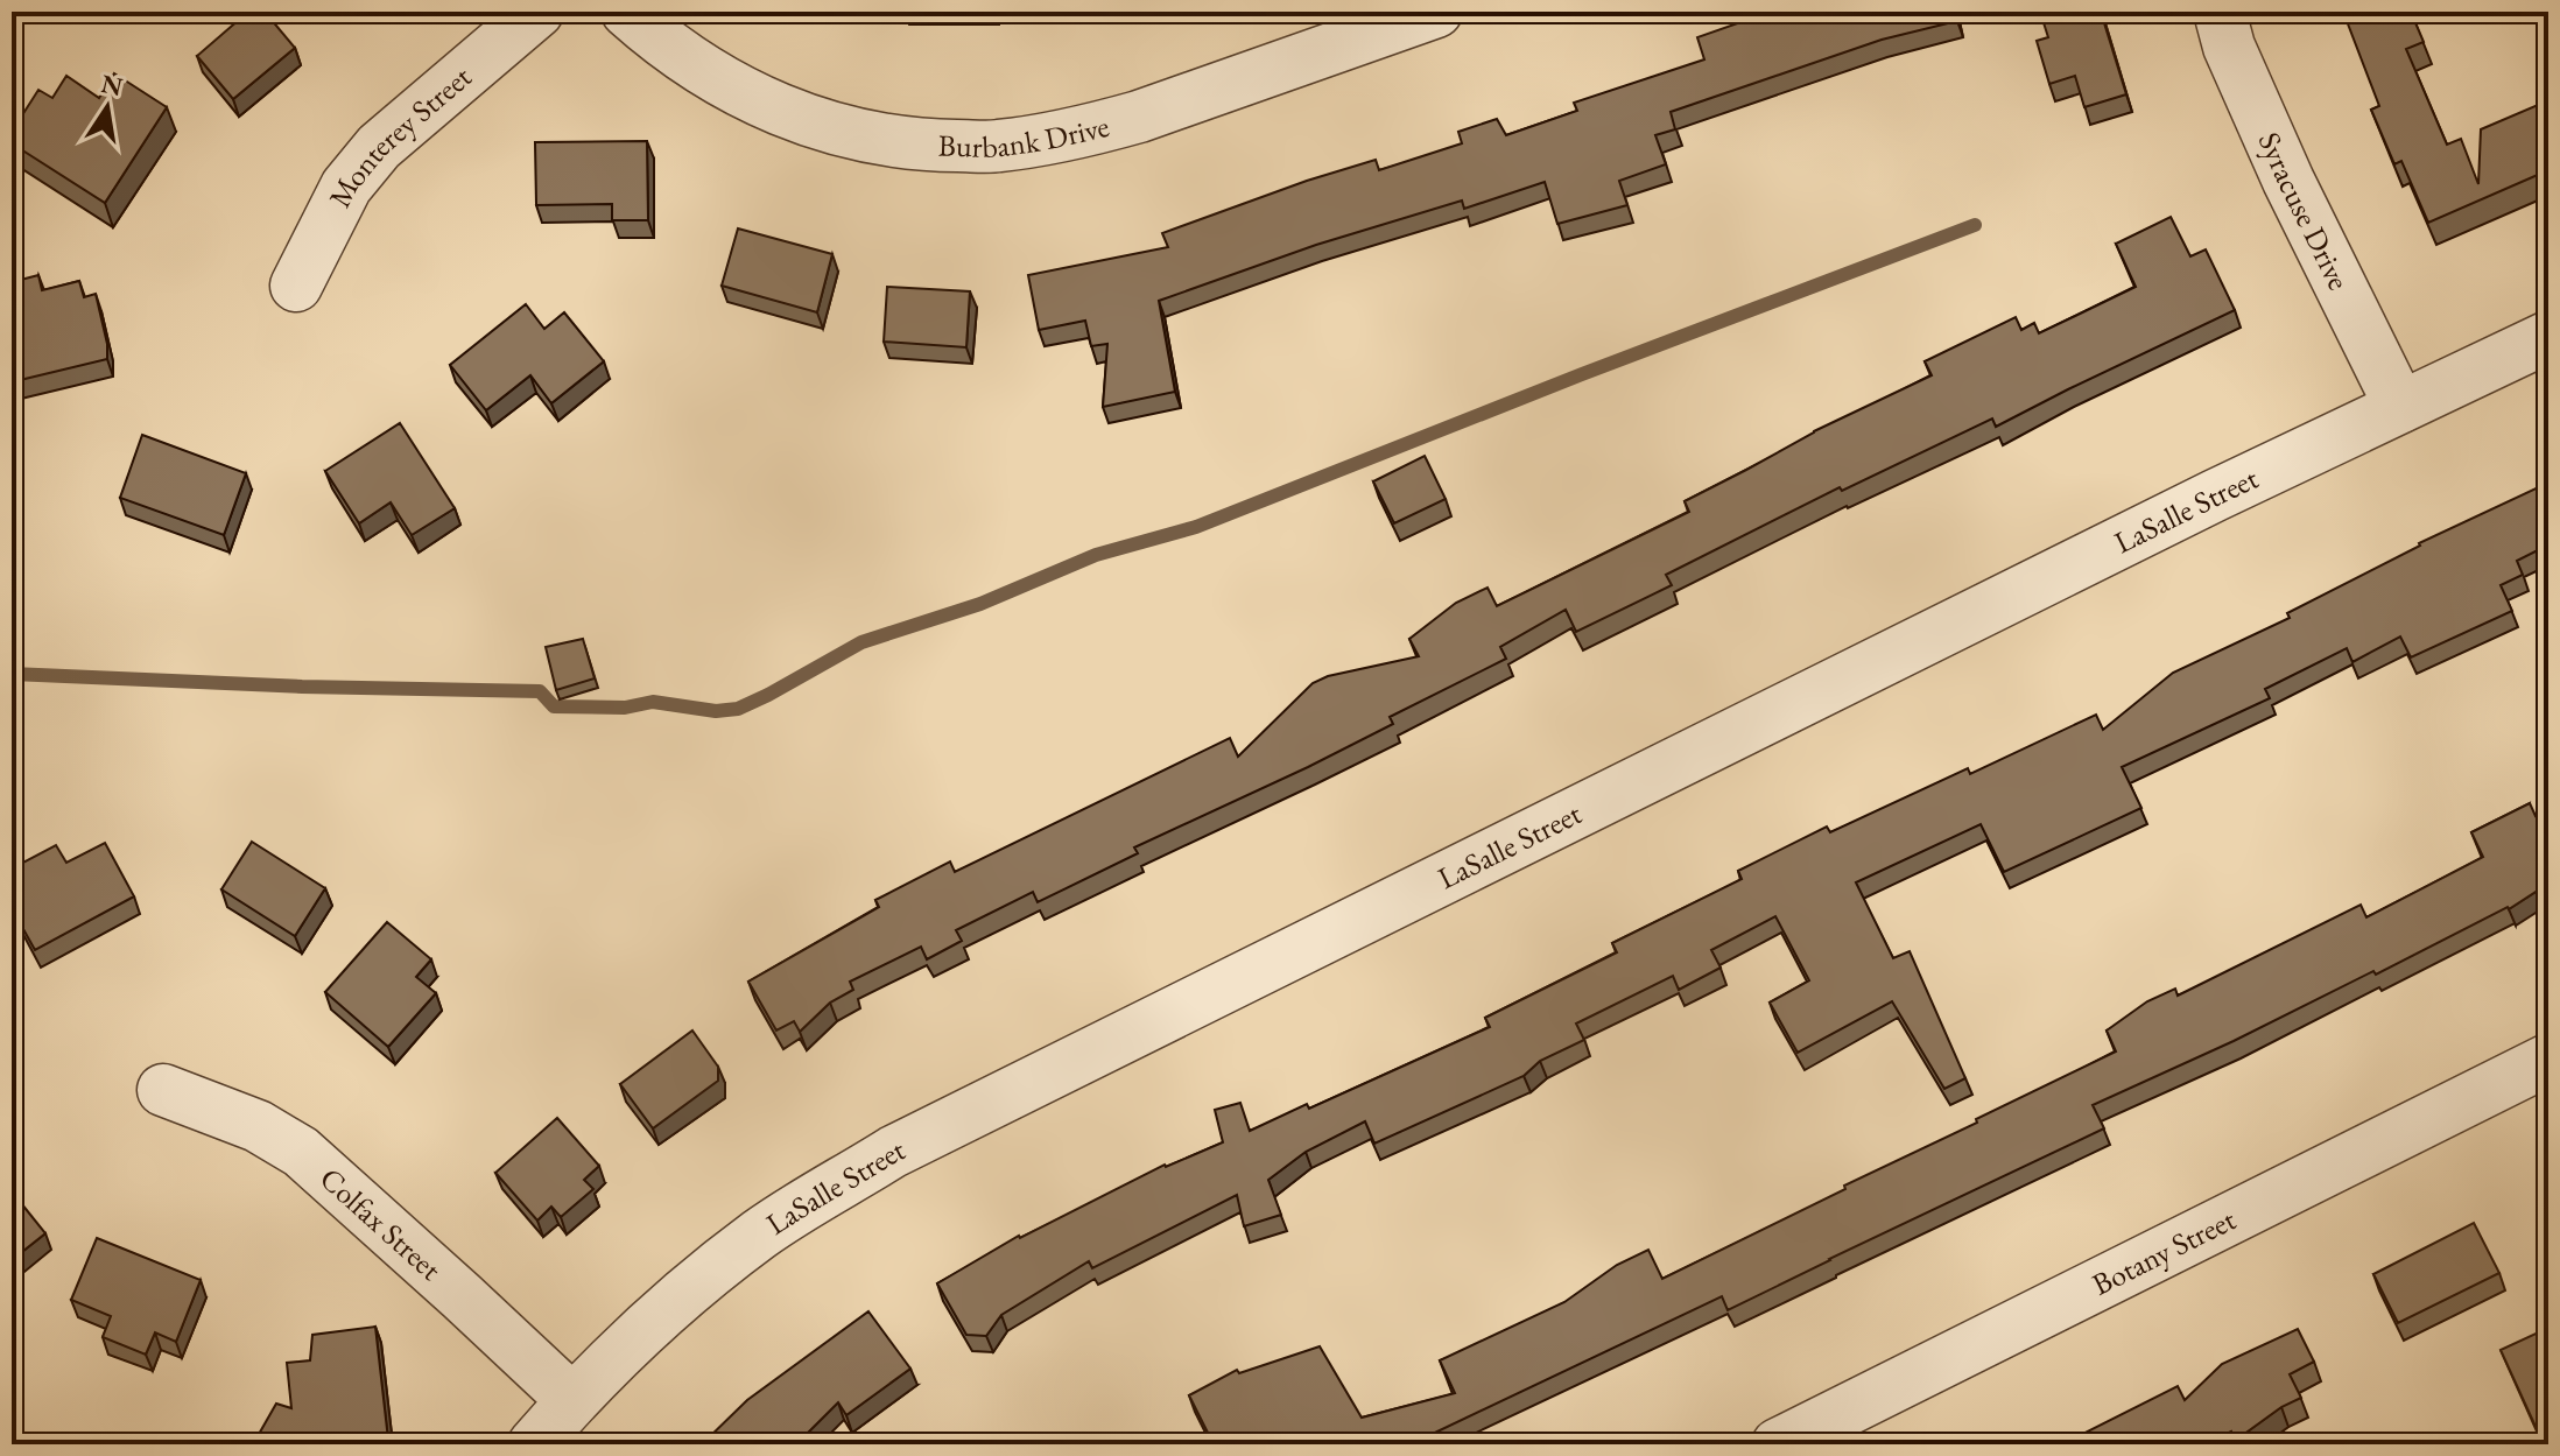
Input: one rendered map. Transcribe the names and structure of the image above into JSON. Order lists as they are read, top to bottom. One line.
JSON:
{"streets":{"street":["Burbank Drive","Monterey Street","Syracuse Drive","LaSalle Street","Colfax Street","Botany Street"]},"crossings":[["Syracuse Drive","LaSalle Street"],["LaSalle Street","Colfax Street"]],"north":"top"}
